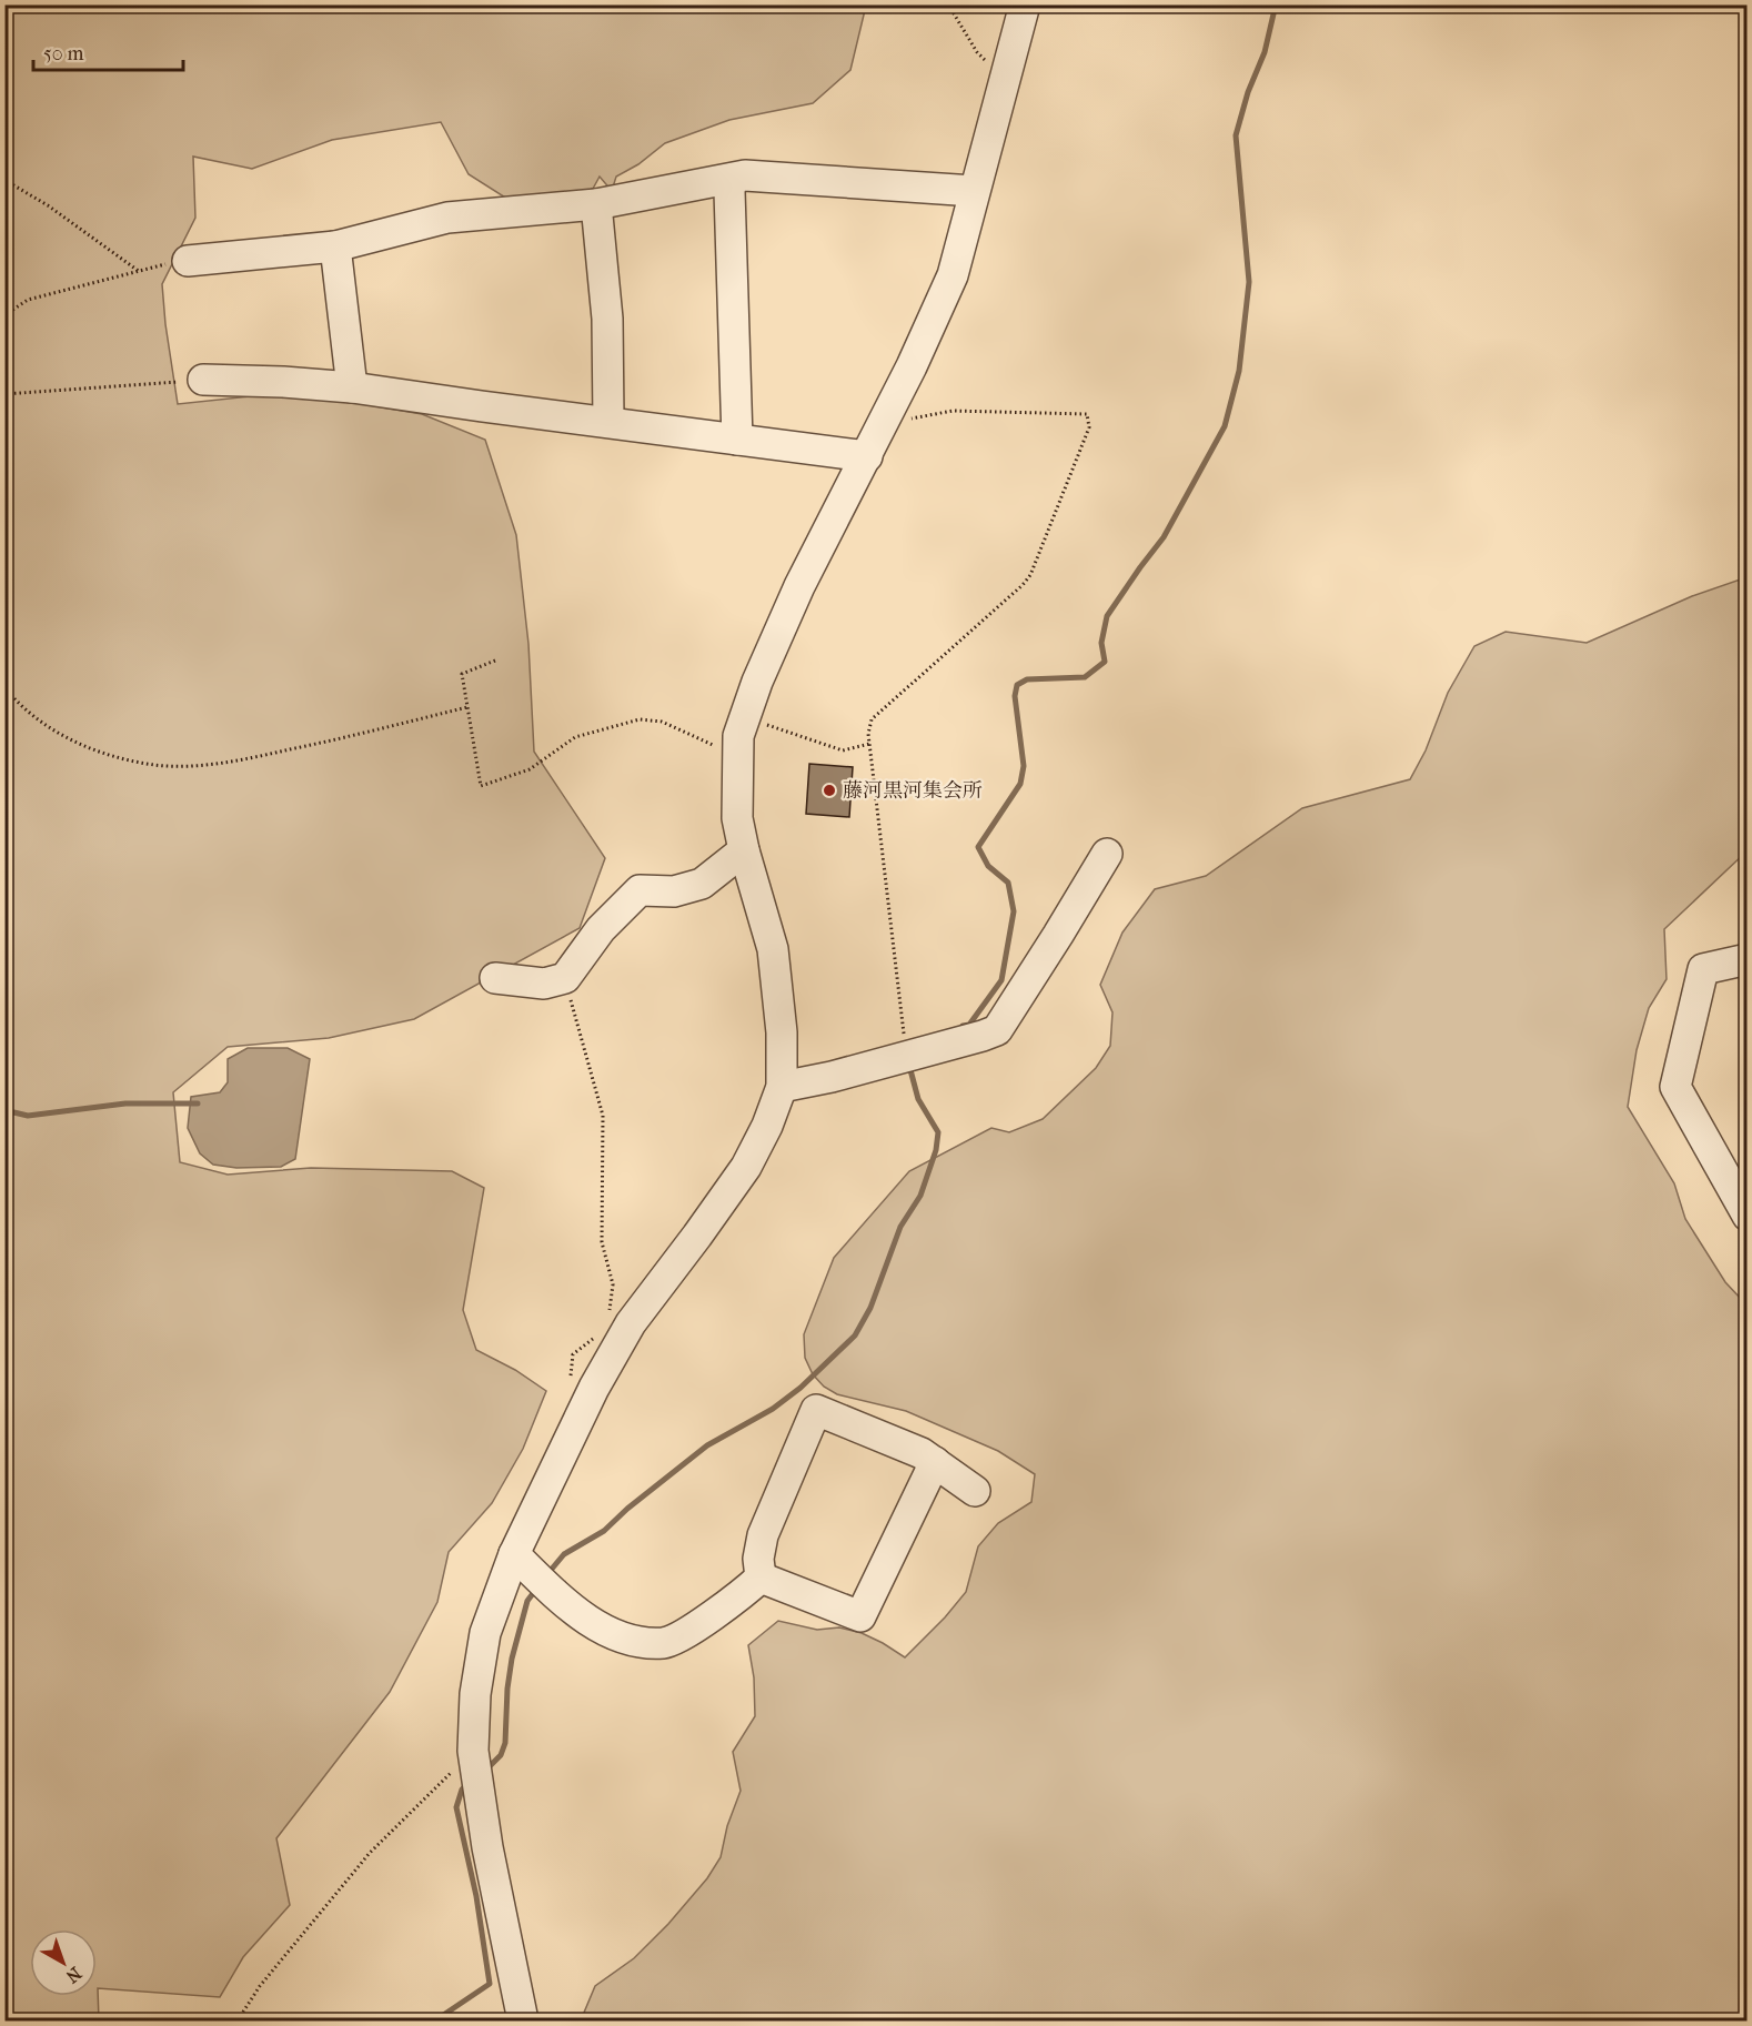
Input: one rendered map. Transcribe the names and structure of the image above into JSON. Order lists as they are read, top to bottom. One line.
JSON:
{"places":["藤河黒河集会所"],"scale_bar":"50 m","north":"bottom right"}
